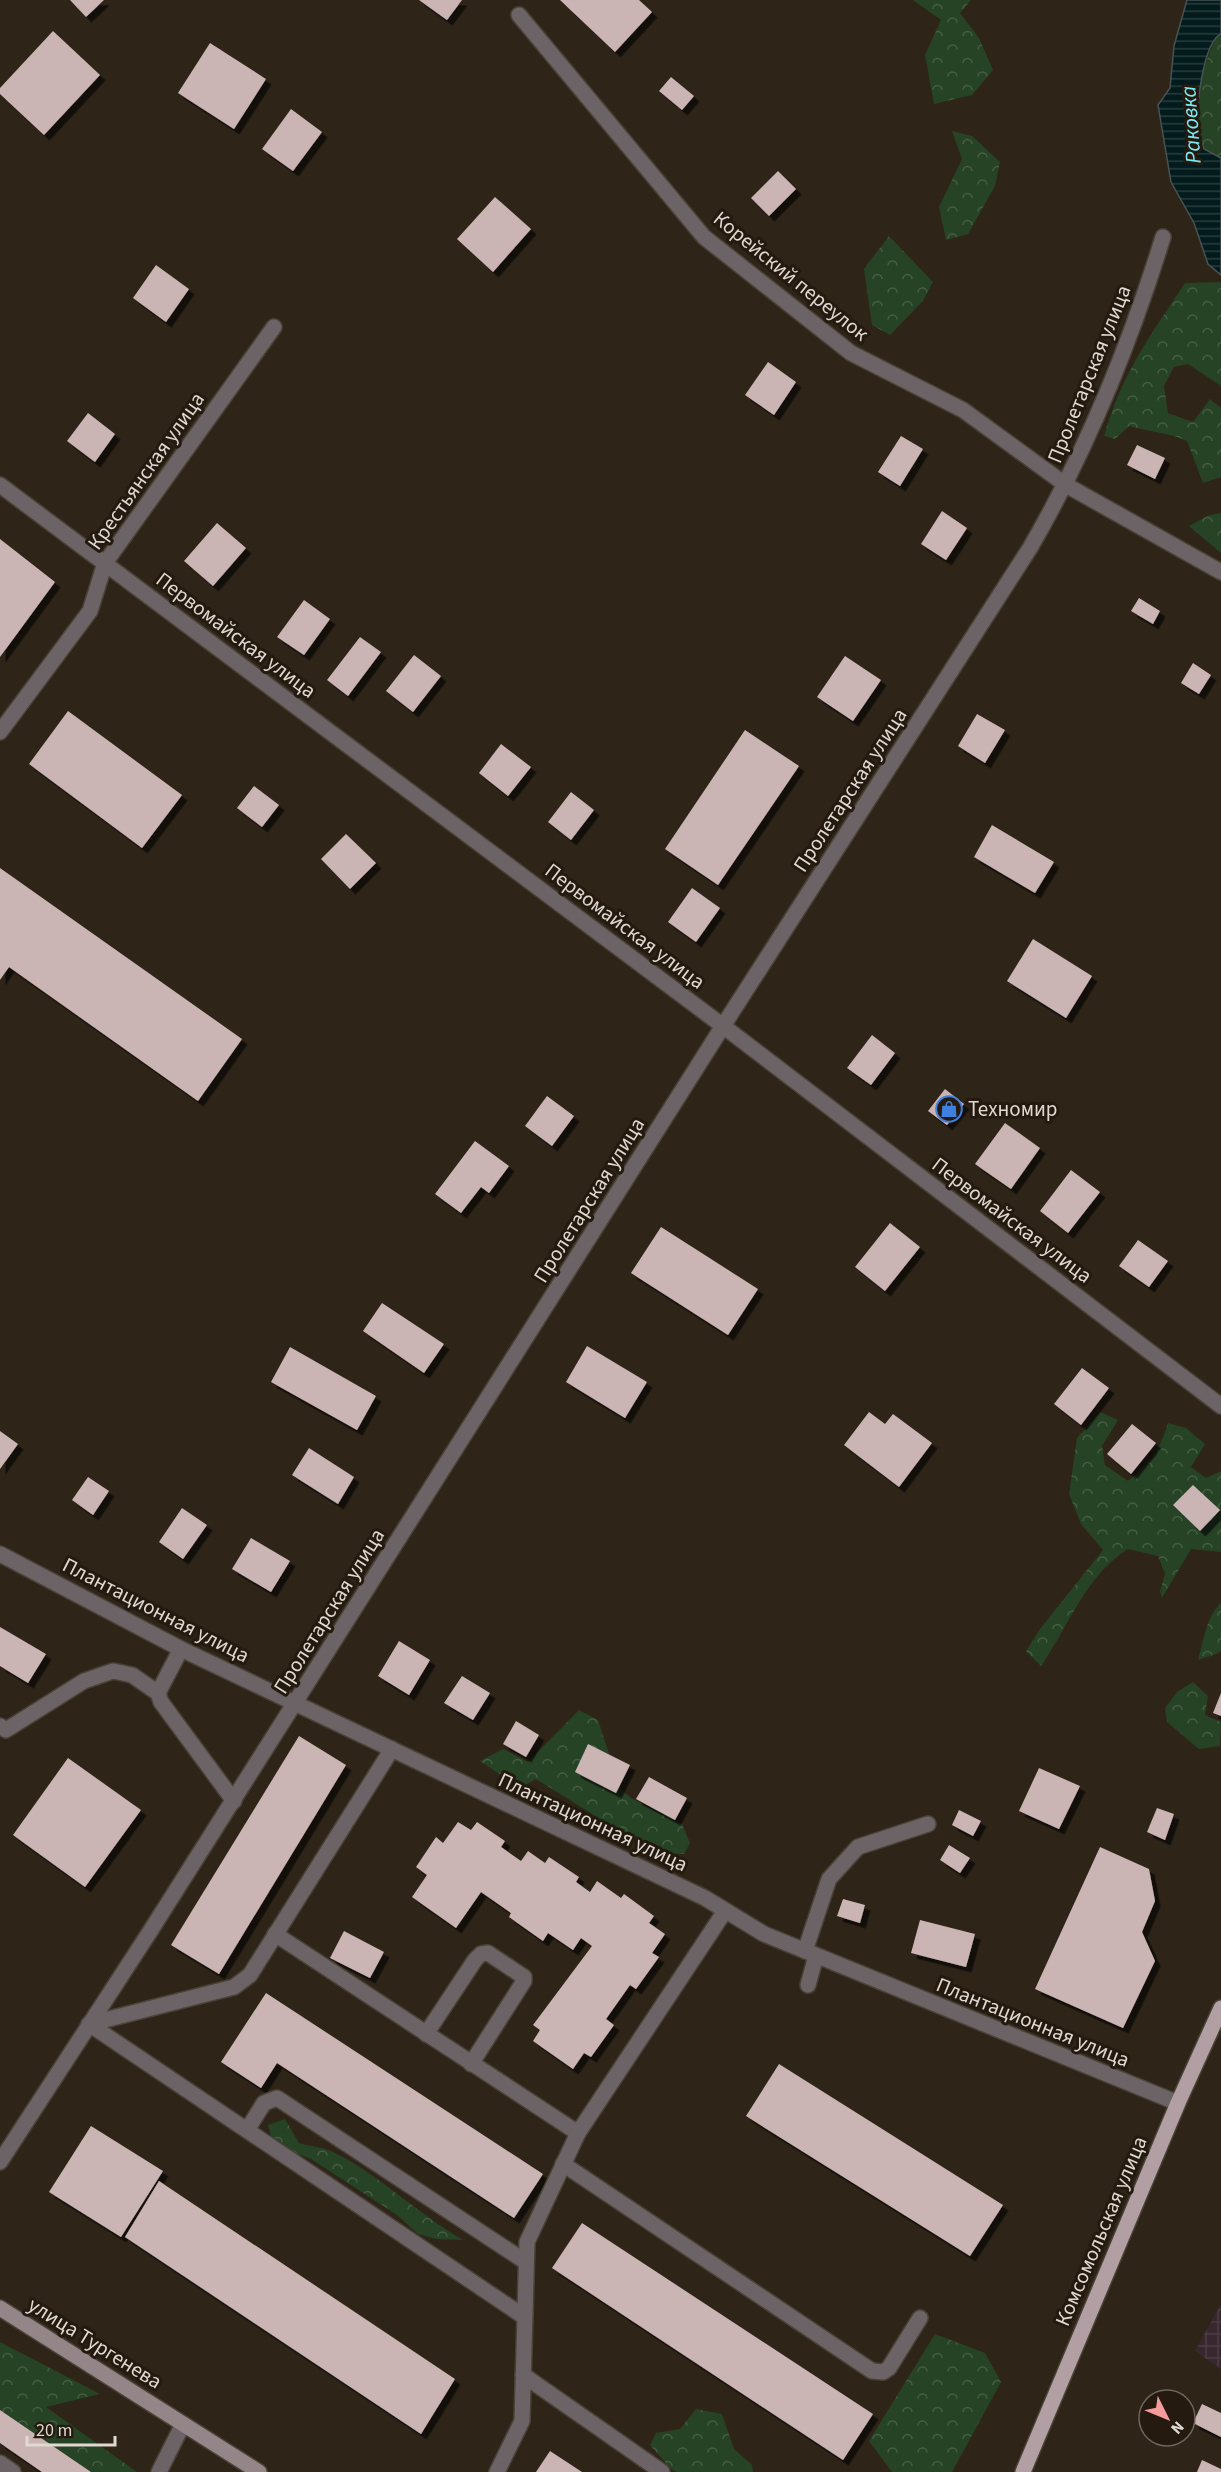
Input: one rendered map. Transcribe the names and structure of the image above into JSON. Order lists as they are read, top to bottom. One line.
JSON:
{"streets":{"main road":["Комсомольская улица","улица Тургенева"],"street":["Корейский переулок","Пролетарская улица","Крестьянская улица","Первомайская улица","Плантационная улица"]},"crossings":[["Корейский переулок","Пролетарская улица"],["Пролетарская улица","Первомайская улица"],["Пролетарская улица","Плантационная улица"],["Крестьянская улица","Первомайская улица"],["Плантационная улица","Комсомольская улица"]],"water":["Раковка"],"places":{"shop":["Техномир"]},"scale_bar":"20 m","north":"bottom right"}
